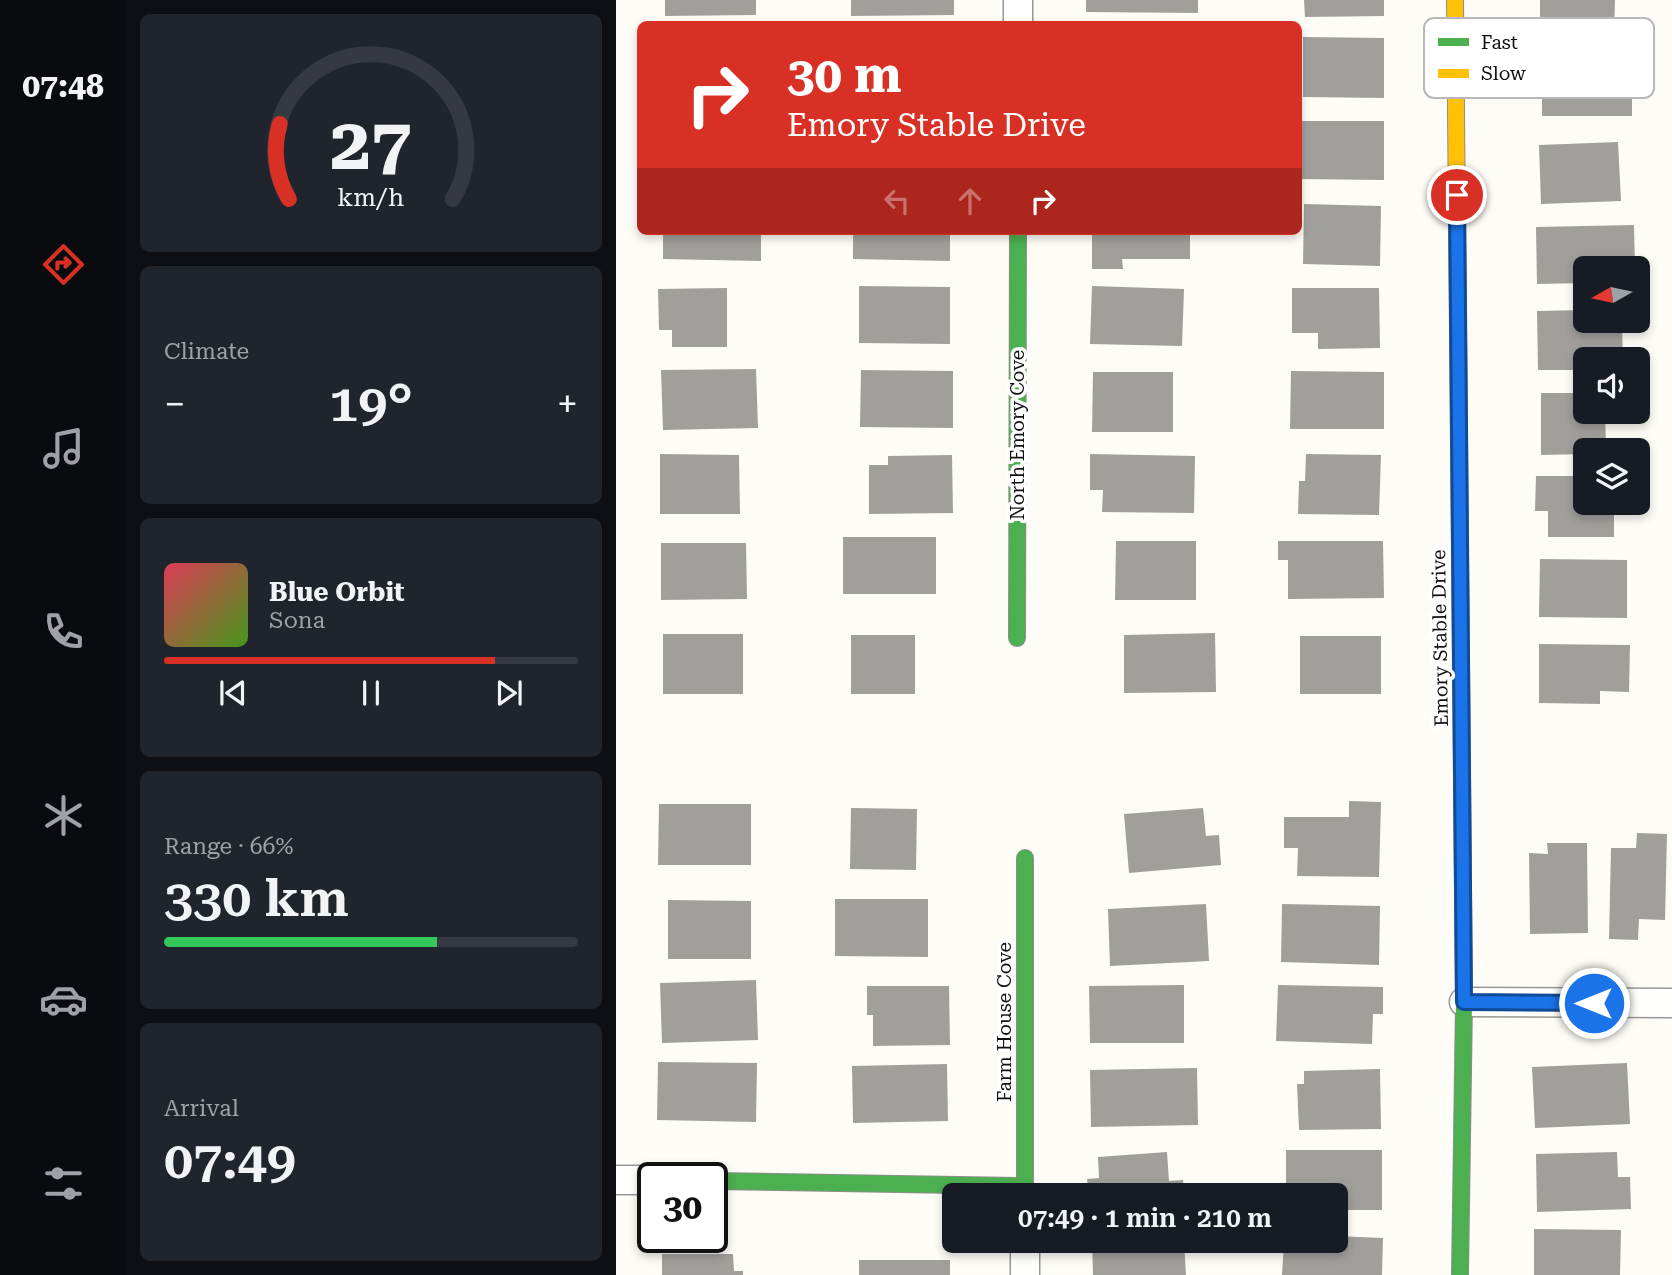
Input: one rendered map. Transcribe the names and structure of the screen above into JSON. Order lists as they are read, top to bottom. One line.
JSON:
{"streets":{"street":["North Emory Cove","Emory Stable Drive","Farm House Cove"]},"legend":["Fast","Slow"],"north":"left","page":{"tabs":"07:48","turn":["30 m","Emory Stable Drive"],"tile":["Climate",["Range · 66%","330 km"],["Arrival","07:49"]],"heat":["−","19°","+"],"song":["Blue Orbit","Sona"],"limit":"30","trip":"07:49 · 1 min · 210 m","gauge":["27","km/h"]}}
